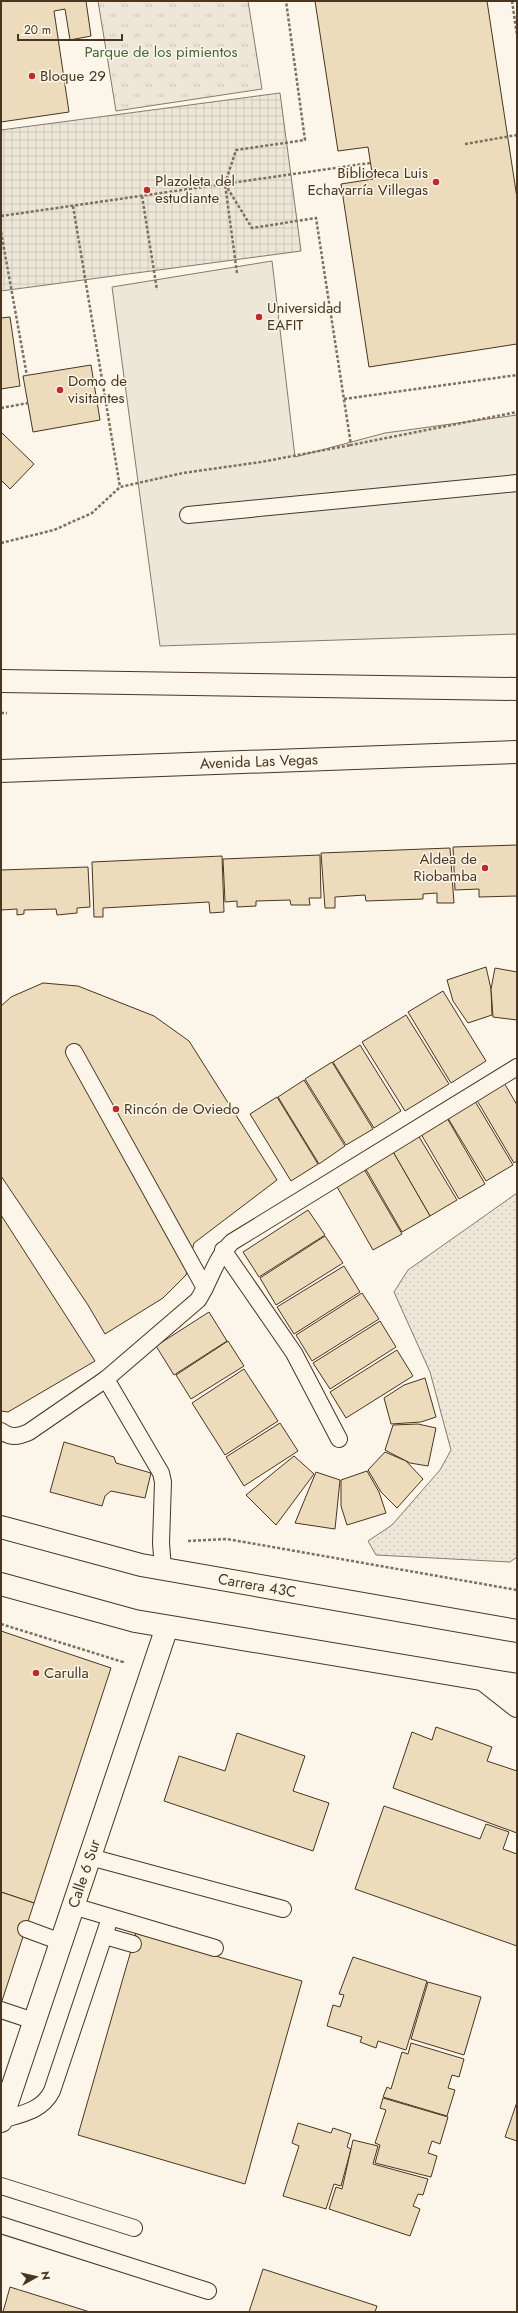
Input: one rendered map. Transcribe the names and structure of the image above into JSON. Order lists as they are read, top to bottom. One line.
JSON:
{"streets":{"main road":["Avenida Las Vegas","Carrera 43C","Calle 6 Sur"]},"parks":["Parque de los pimientos"],"places":["Bloque 29","Biblioteca Luis Echavarría Villegas","Plazoleta del estudiante","Universidad EAFIT","Domo de visitantes","Aldea de Riobamba","Rincón de Oviedo","Carulla"],"scale_bar":"20 m","north":"right"}
